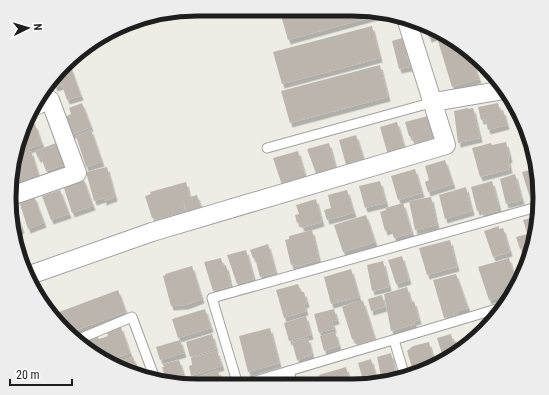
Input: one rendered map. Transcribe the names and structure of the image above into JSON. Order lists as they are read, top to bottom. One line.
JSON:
{"scale_bar":"20 m","north":"right"}
